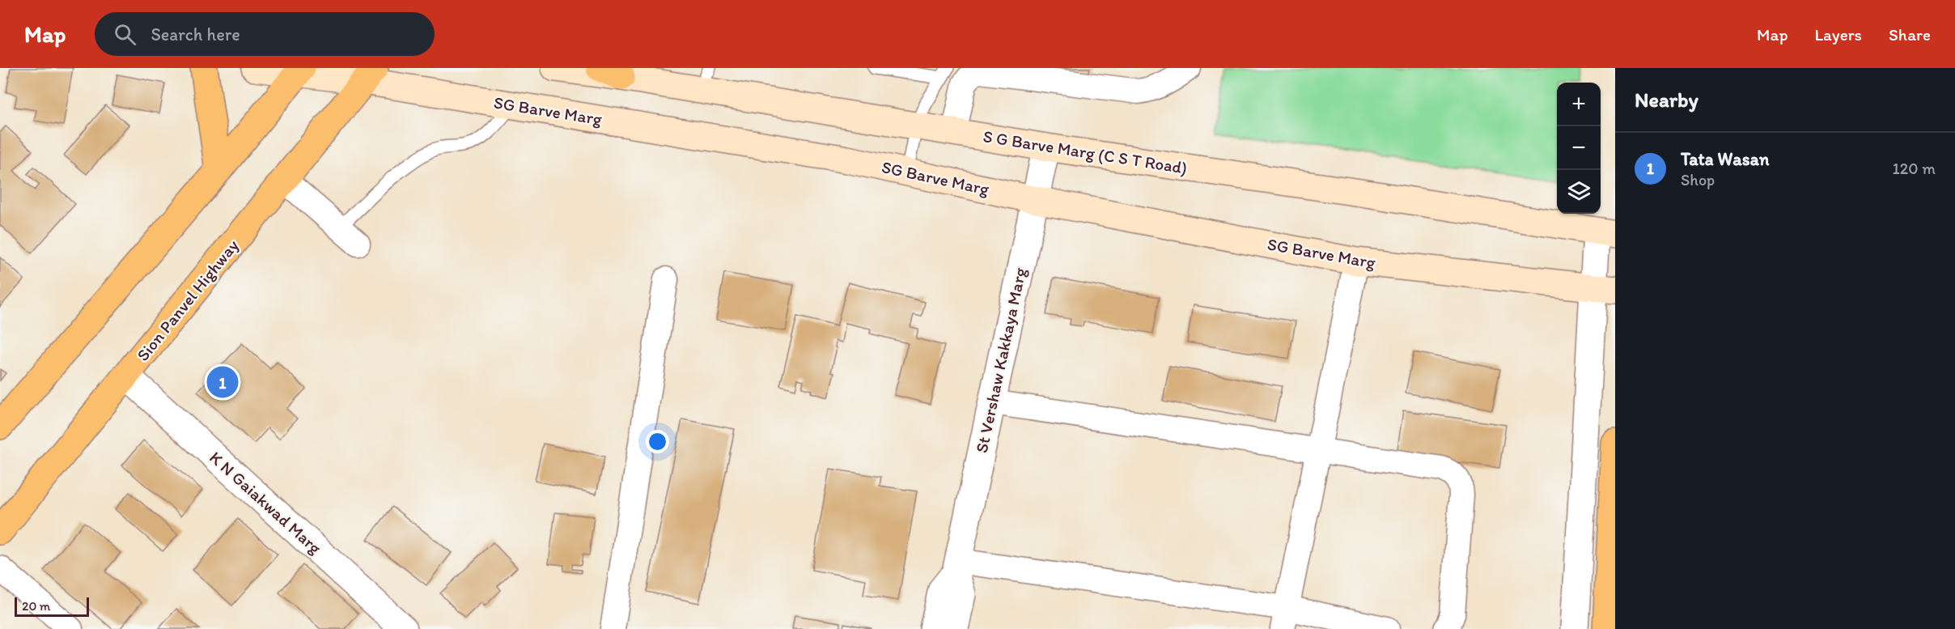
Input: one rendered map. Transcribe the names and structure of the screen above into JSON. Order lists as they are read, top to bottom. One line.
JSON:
{"streets":{"highway":["Sion Panvel Highway"],"main road":["SG Barve Marg","S G Barve Marg (C S T Road)"],"street":["St Vershaw Kakkaya Marg","K N Gaiakwad Marg"]},"crossings":[["SG Barve Marg","Sion Panvel Highway"],["SG Barve Marg","St Vershaw Kakkaya Marg"],["S G Barve Marg (C S T Road)","St Vershaw Kakkaya Marg"],["Sion Panvel Highway","K N Gaiakwad Marg"]],"scale_bar":"20 m","page":{"header":"Map","search":"Search here","nav":["Map","Layers","Share"],"heading":"Nearby","map_buttons":["+","−"],"list":[{"mark":"1","name":"Tata Wasan","note":"Shop","value":"120 m"}],"pins":"1","scale":"20 m"}}
